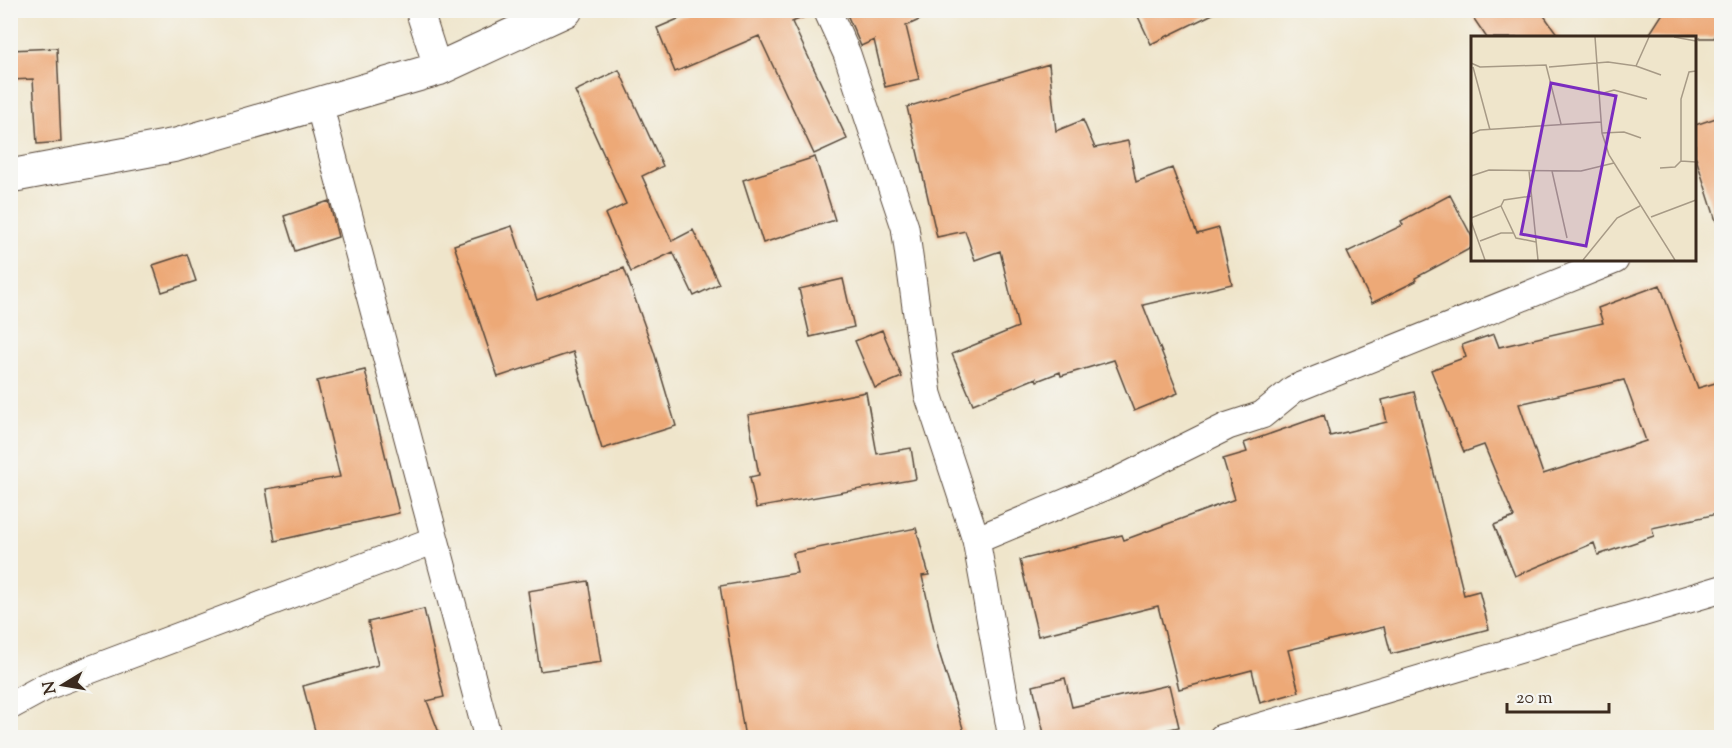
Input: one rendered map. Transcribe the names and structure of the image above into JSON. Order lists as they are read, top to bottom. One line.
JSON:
{"scale_bar":"20 m","north":"left"}
